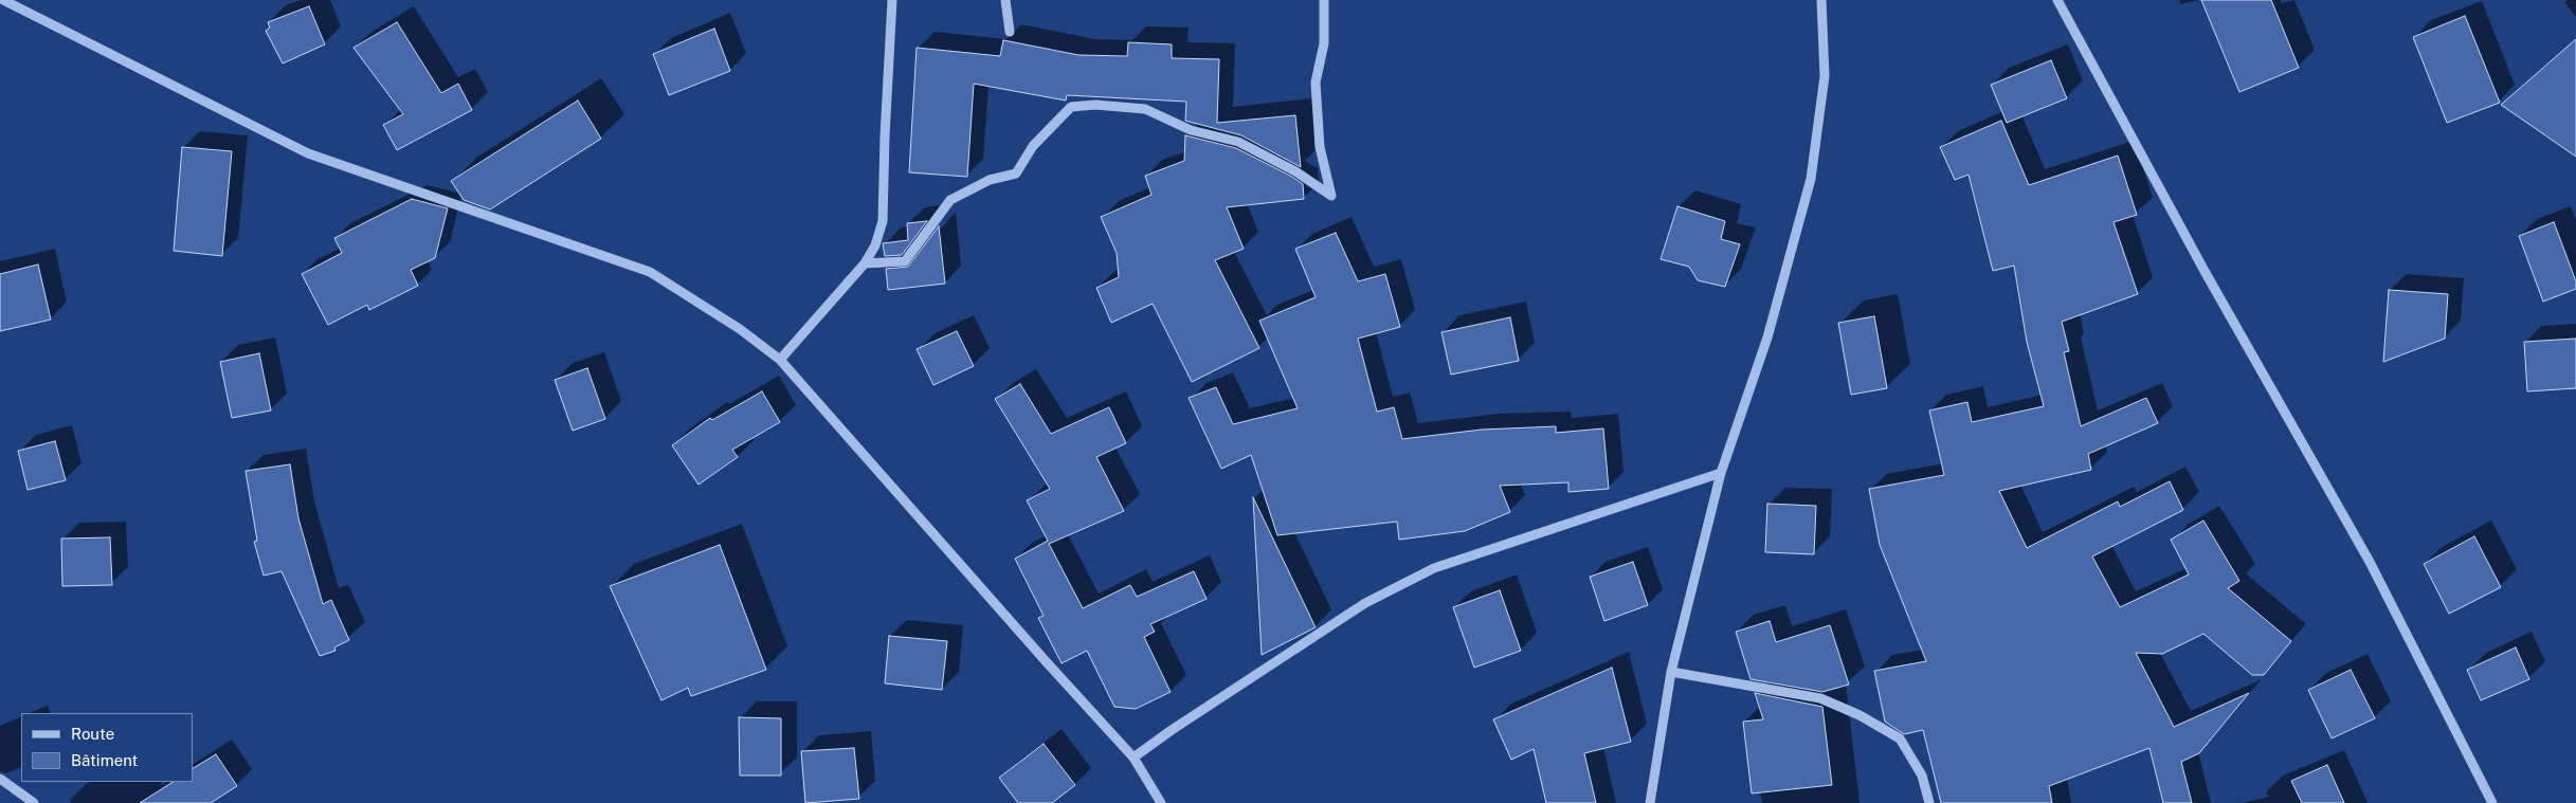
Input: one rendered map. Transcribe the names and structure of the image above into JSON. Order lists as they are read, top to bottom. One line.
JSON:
{"legend":["Route","Bâtiment"]}
